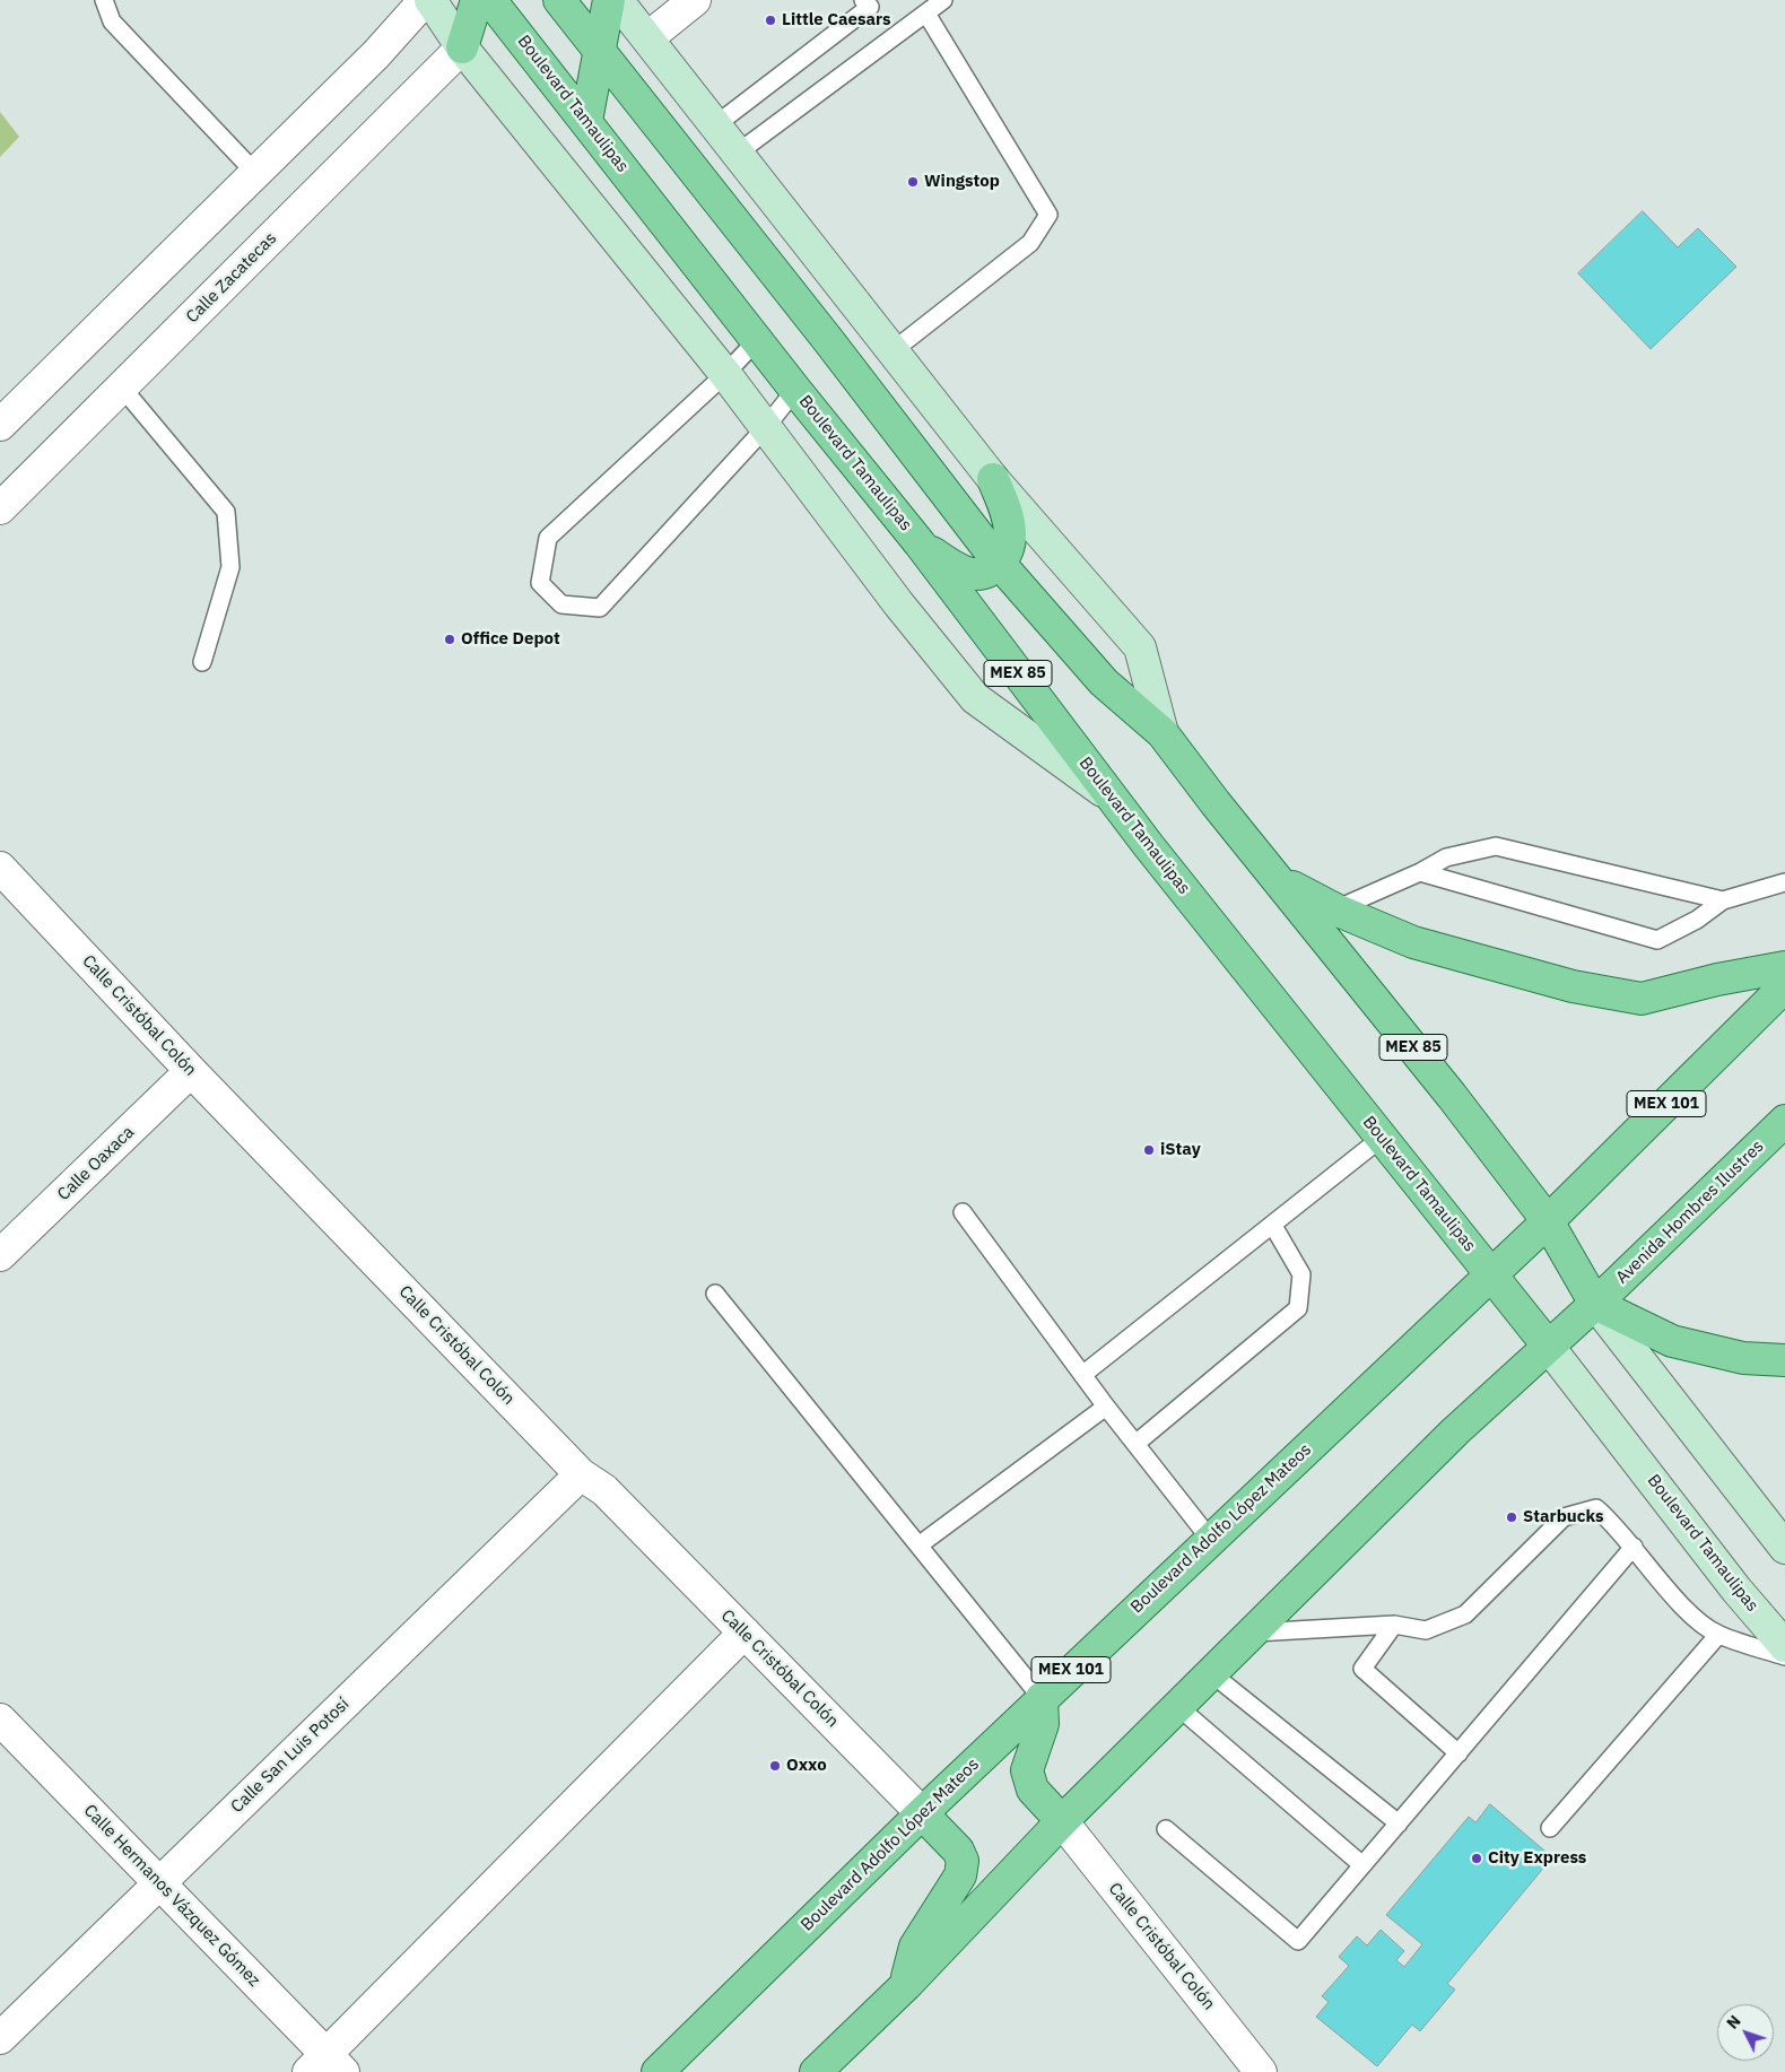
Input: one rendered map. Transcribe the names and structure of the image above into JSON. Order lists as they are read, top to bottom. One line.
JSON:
{"streets":{"main road":["Boulevard Tamaulipas","MEX 85","MEX 101","Avenida Hombres Ilustres","Boulevard Adolfo López Mateos"],"street":["Calle Zacatecas","Calle Cristóbal Colón","Calle Oaxaca","Calle San Luis Potosí","Calle Hermanos Vázquez Gómez"]},"crossings":[["Boulevard Tamaulipas","Boulevard Adolfo López Mateos"],["MEX 85","Avenida Hombres Ilustres"],["MEX 85","Boulevard Adolfo López Mateos"],["Calle Cristóbal Colón","Calle Oaxaca"],["Calle Cristóbal Colón","Boulevard Adolfo López Mateos"],["Calle Cristóbal Colón","Calle San Luis Potosí"],["Calle San Luis Potosí","Calle Hermanos Vázquez Gómez"]],"places":["Little Caesars","Wingstop","Office Depot","iStay","Starbucks","Oxxo","City Express"],"north":"top left"}
